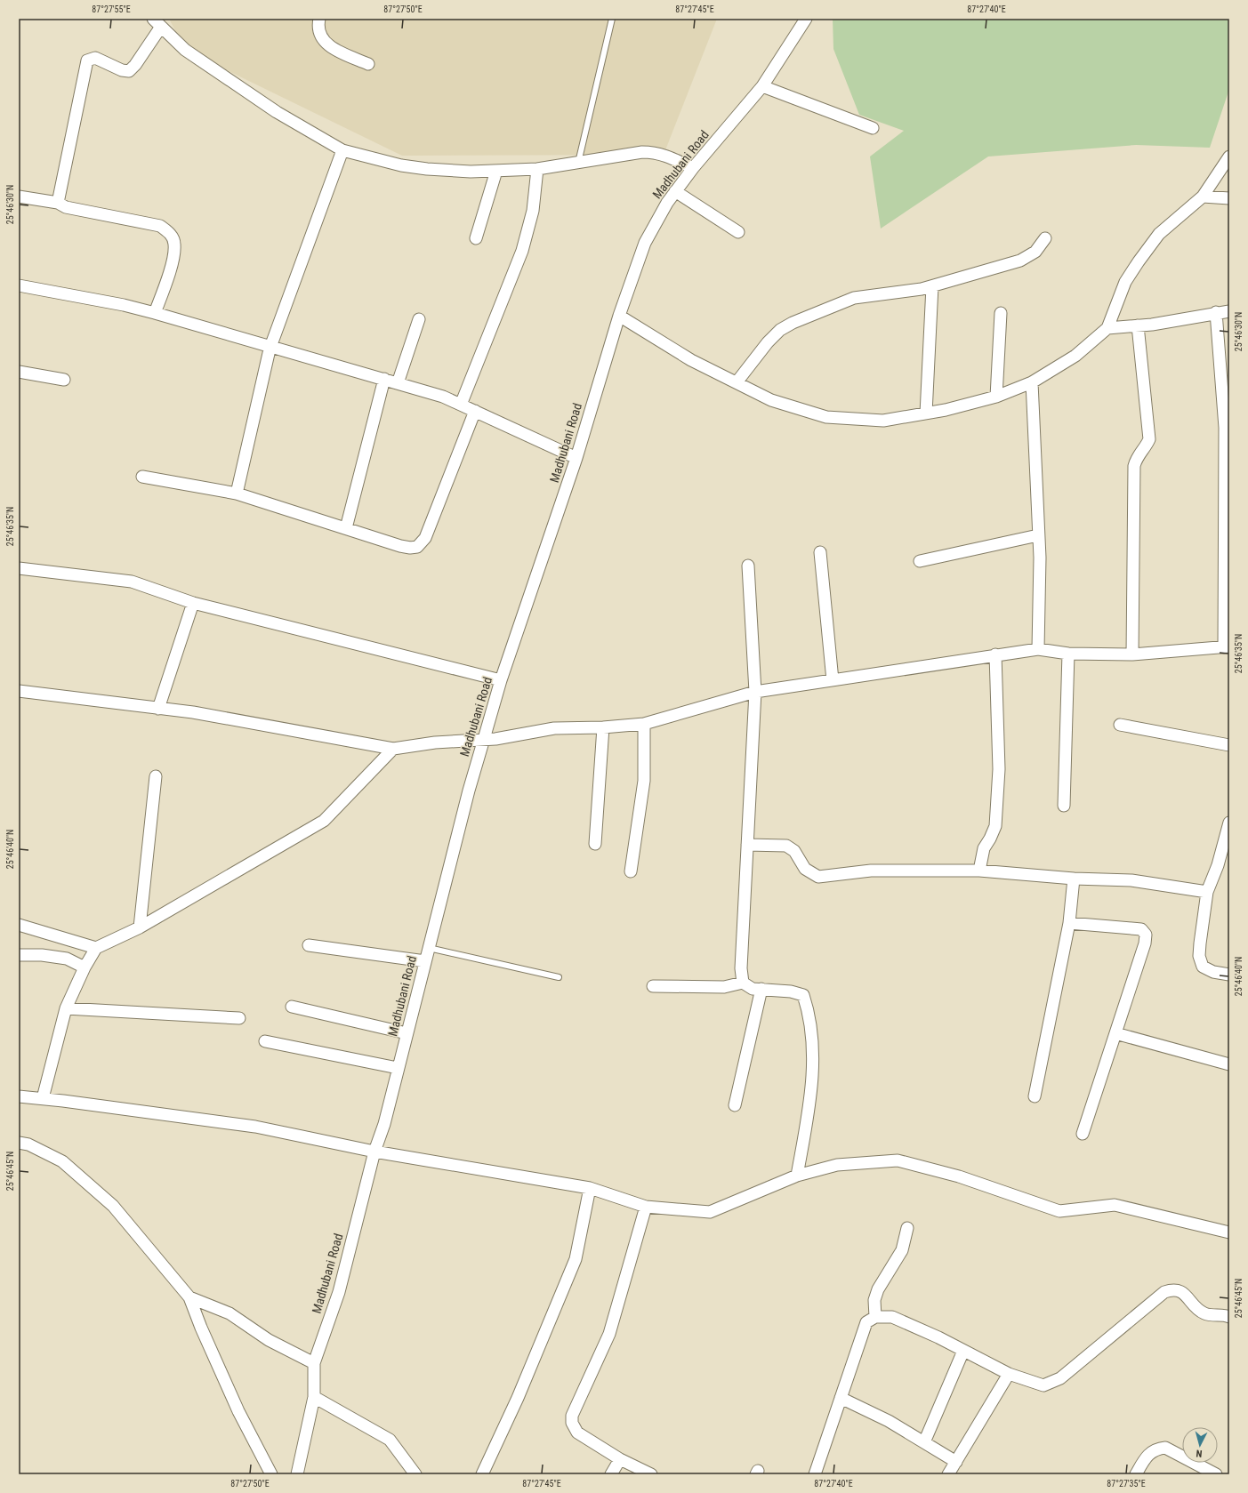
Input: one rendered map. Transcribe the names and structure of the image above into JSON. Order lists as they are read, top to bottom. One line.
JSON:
{"streets":{"street":["Madhubani Road"]},"north":"bottom","coordinates":["87°27'55\"E","87°27'50\"E","87°27'45\"E","87°27'40\"E","25°46'30\"N","25°46'35\"N","25°46'40\"N","25°46'45\"N","87°27'35\"E"]}
